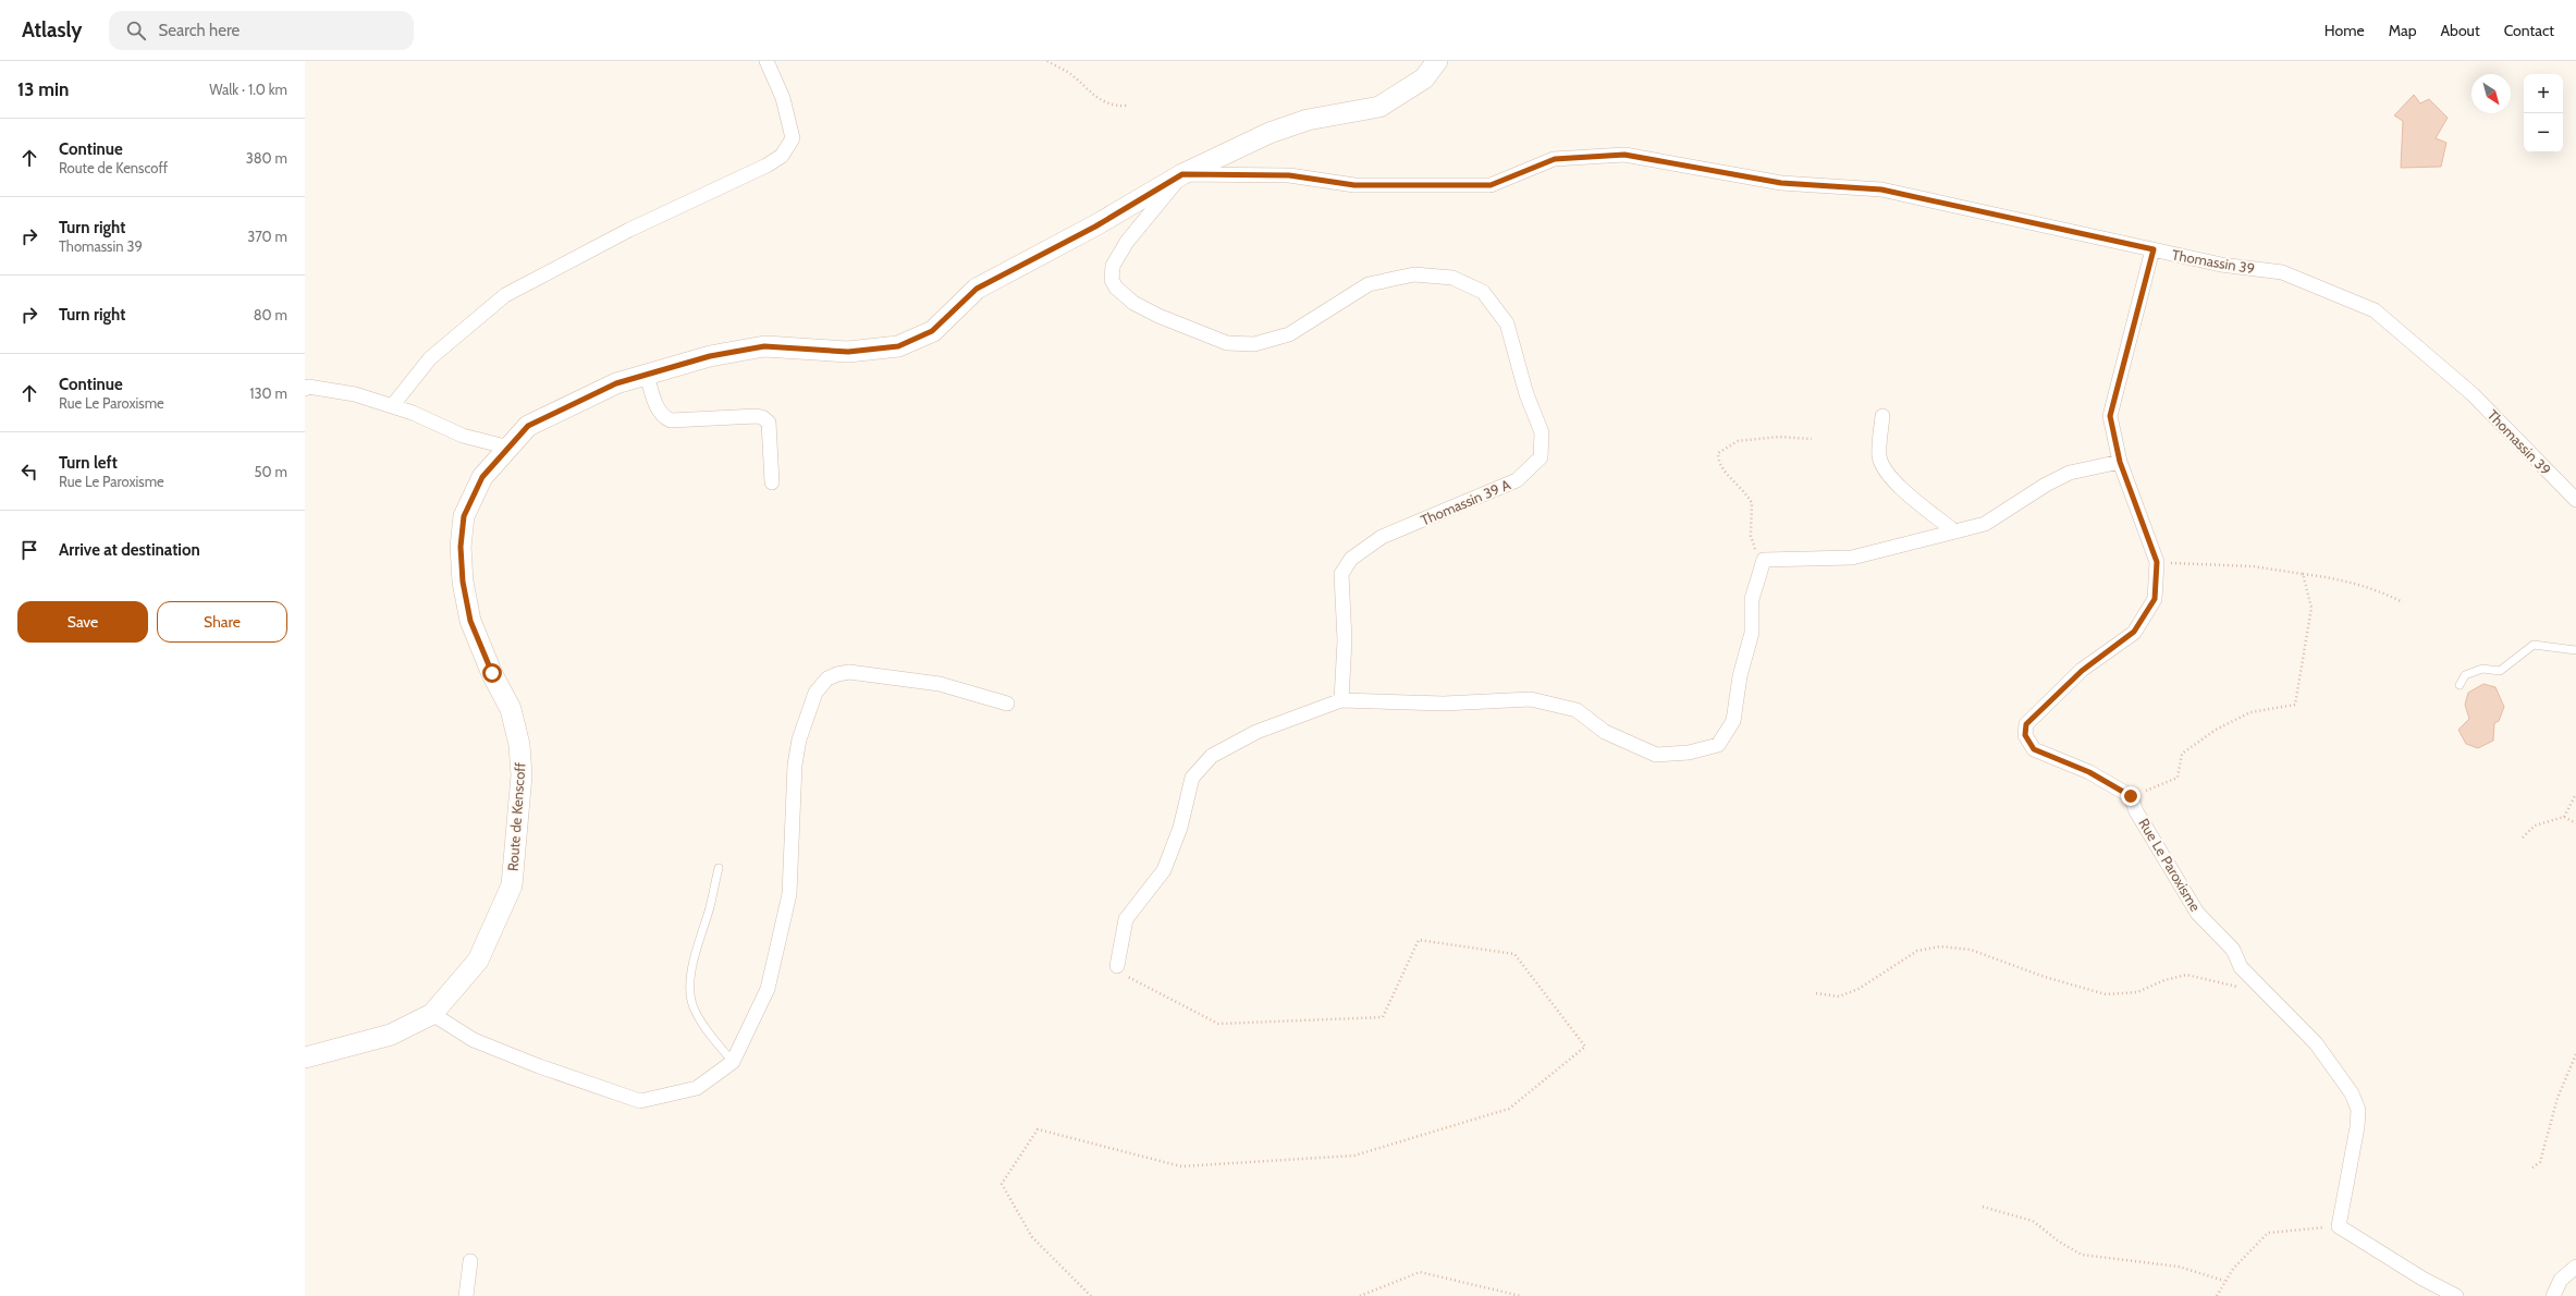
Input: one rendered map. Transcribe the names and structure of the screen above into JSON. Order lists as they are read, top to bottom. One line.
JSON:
{"streets":{"main road":["Route de Kenscoff"],"street":["Thomassin 39","Thomassin 39 A","Rue Le Paroxisme"]},"crossings":[["Thomassin 39","Thomassin 39 A"],["Thomassin 39","Route de Kenscoff"],["Thomassin 39 A","Route de Kenscoff"]],"north":"bottom right","page":{"header":"Atlasly","search":"Search here","nav":["Home","Map","About","Contact"],"heading":["13 min","Walk · 1.0 km"],"map_buttons":["+","−"],"list":[["Continue","Route de Kenscoff","380 m"],["Turn right","Thomassin 39","370 m"],["Turn right","80 m"],["Continue","Rue Le Paroxisme","130 m"],["Turn left","Rue Le Paroxisme","50 m"],"Arrive at destination"],"buttons":["Save","Share"]}}
